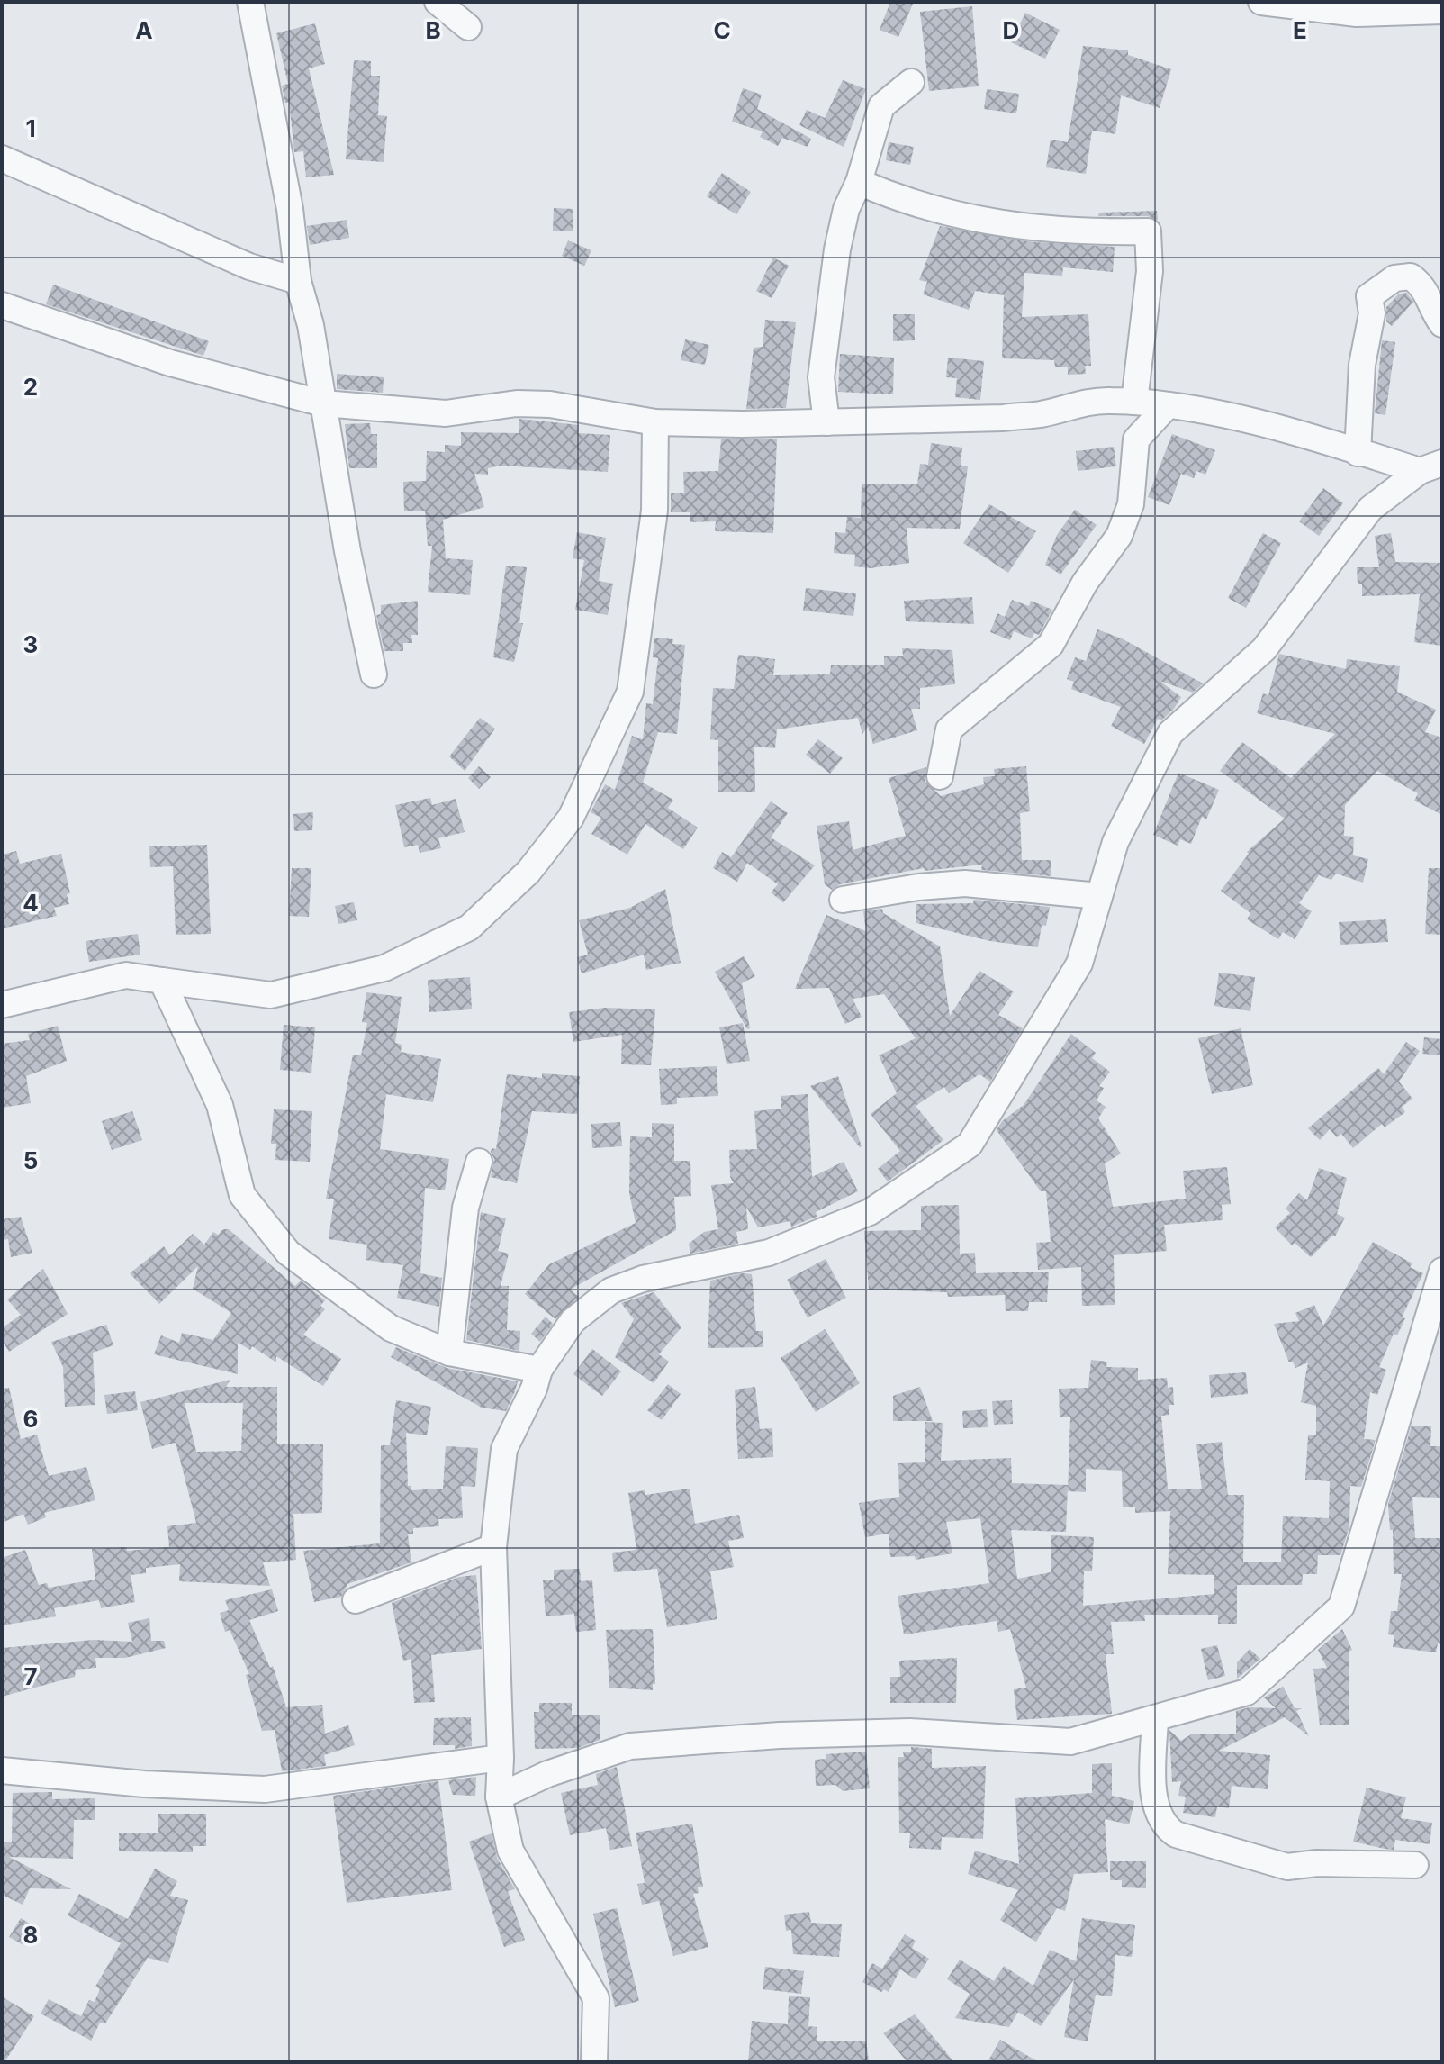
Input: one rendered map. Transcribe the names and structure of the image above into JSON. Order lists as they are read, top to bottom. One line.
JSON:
{"grid":{"columns":["A","B","C","D","E"],"rows":["1","2","3","4","5","6","7","8"]}}
